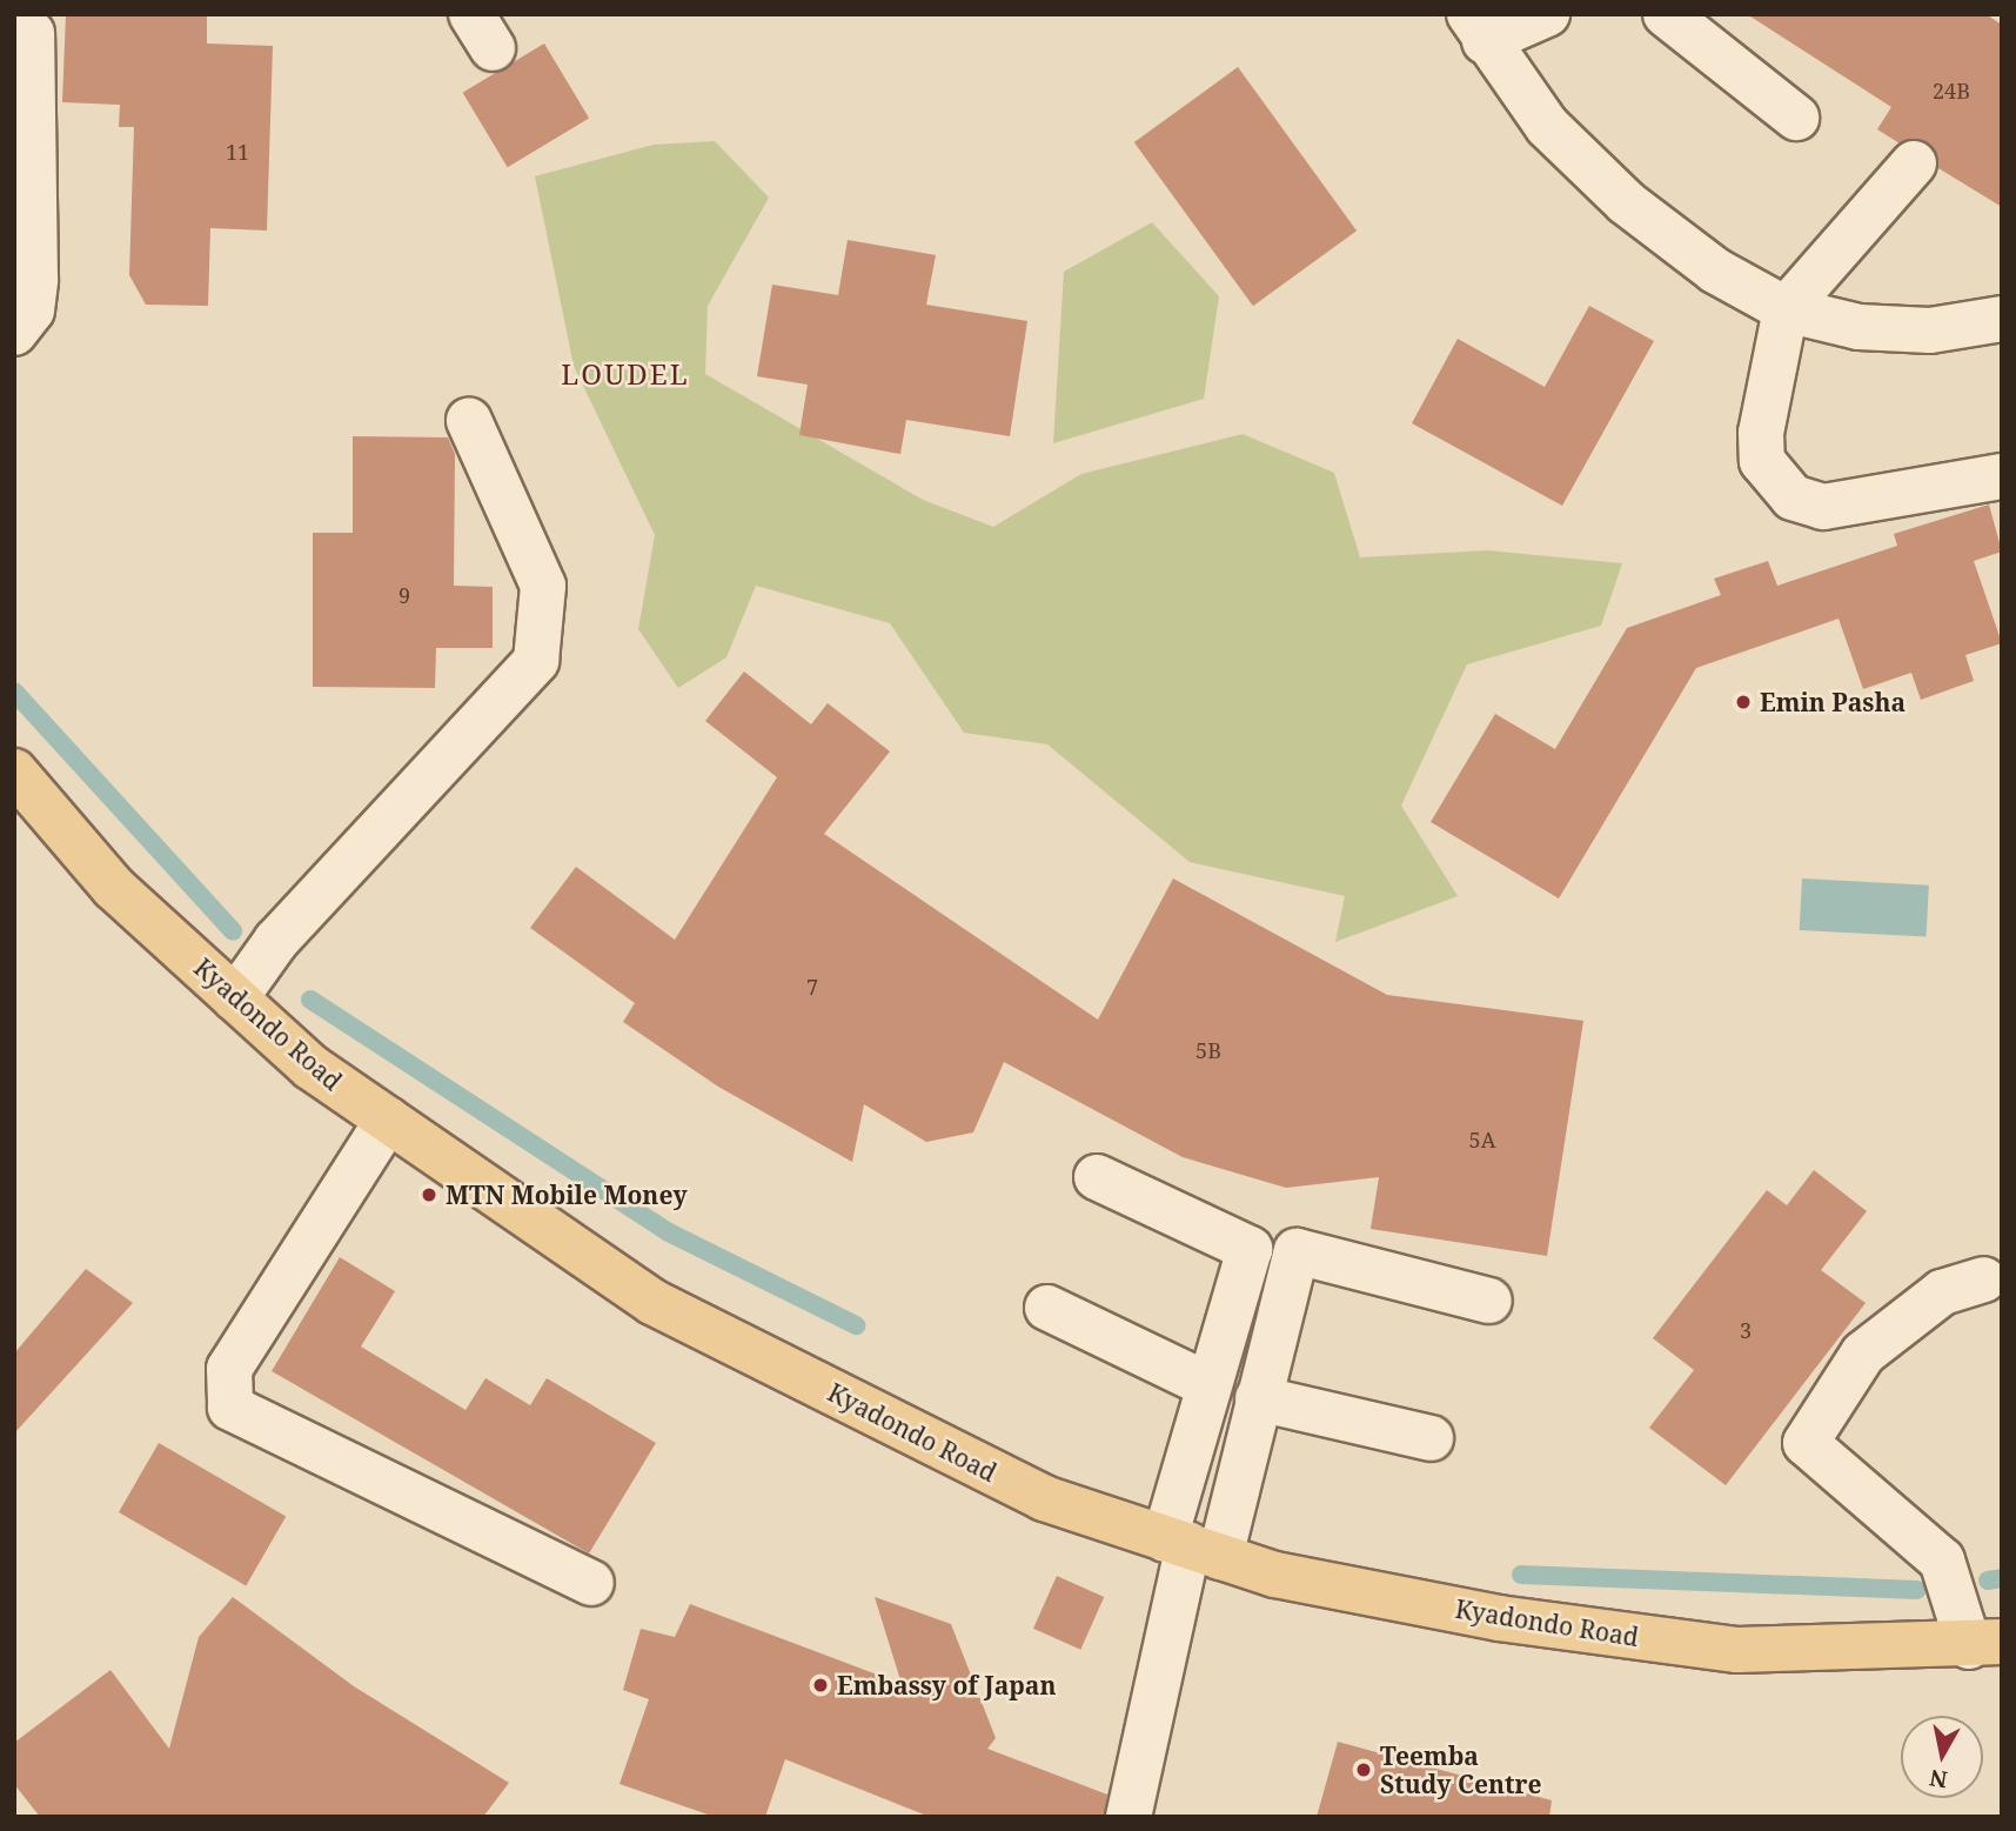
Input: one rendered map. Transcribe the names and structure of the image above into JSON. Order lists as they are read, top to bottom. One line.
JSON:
{"streets":{"main road":["Kyadondo Road"]},"districts":["LOUDEL"],"places":["Emin Pasha","MTN Mobile Money","Embassy of Japan","Teemba Study Centre"],"house_numbers":["24B","11","9","7","5B","5A","3"],"north":"bottom"}
